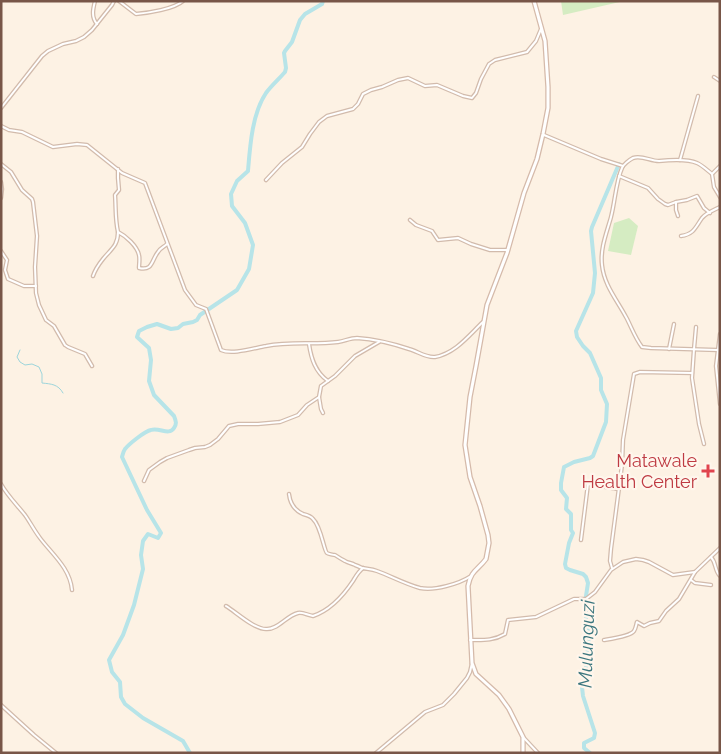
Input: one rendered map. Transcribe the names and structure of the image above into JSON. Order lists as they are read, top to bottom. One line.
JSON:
{"water":["Mulunguzi"],"places":{"health":["Matawale Health Center"]}}
